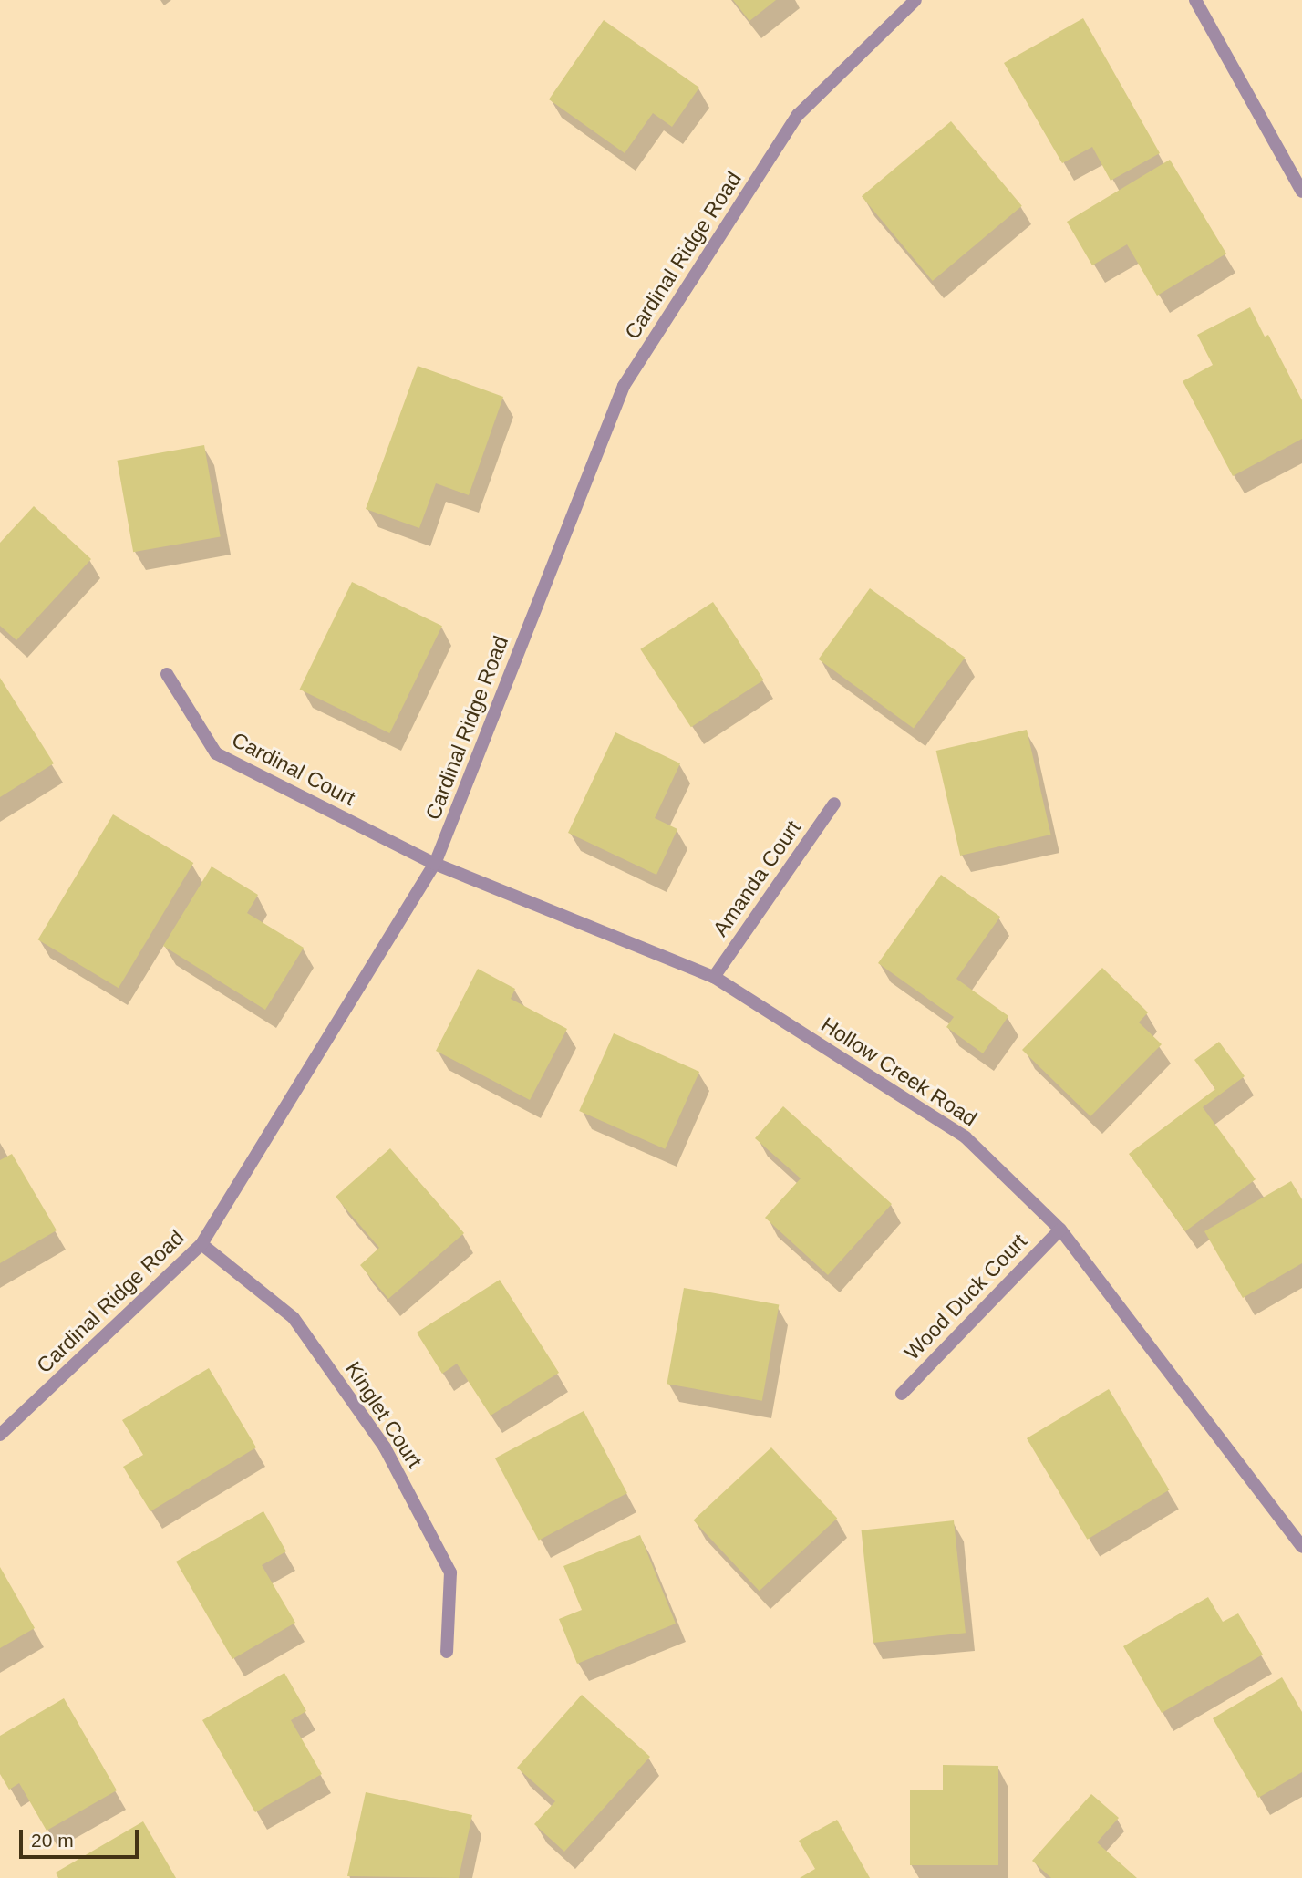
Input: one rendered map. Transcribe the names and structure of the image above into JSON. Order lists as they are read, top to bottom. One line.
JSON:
{"streets":{"street":["Cardinal Ridge Road","Cardinal Court","Amanda Court","Hollow Creek Road","Wood Duck Court","Kinglet Court"]},"crossings":[["Cardinal Ridge Road","Cardinal Court"],["Cardinal Ridge Road","Hollow Creek Road"],["Cardinal Ridge Road","Kinglet Court"],["Cardinal Court","Hollow Creek Road"],["Amanda Court","Hollow Creek Road"],["Hollow Creek Road","Wood Duck Court"]],"scale_bar":"20 m"}
